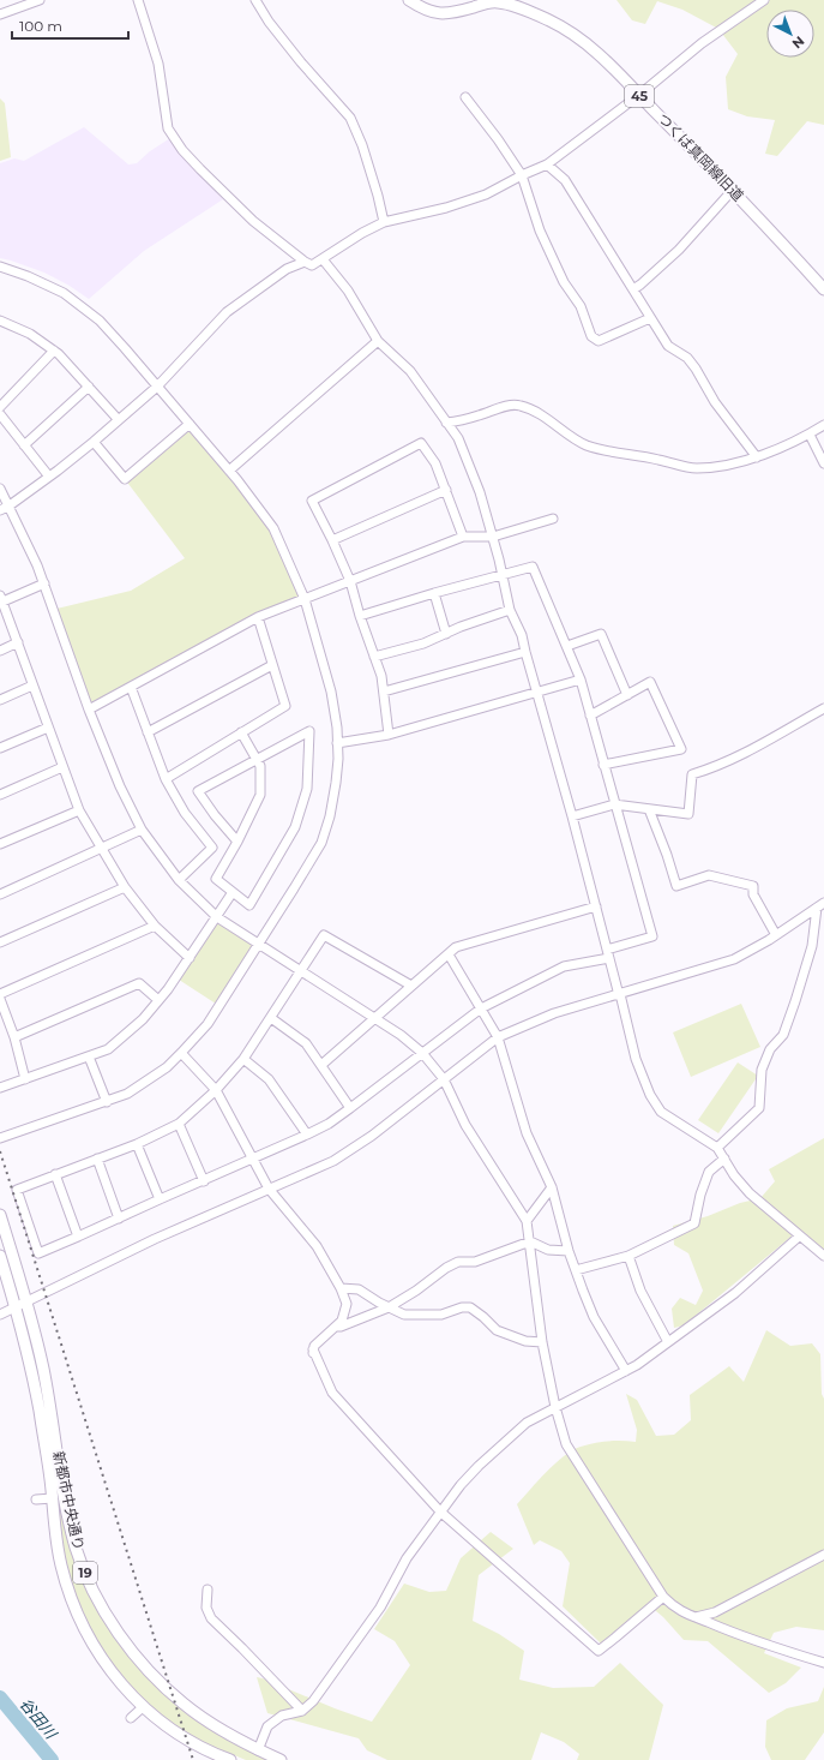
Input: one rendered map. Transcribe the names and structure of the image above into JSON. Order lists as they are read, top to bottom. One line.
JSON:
{"streets":{"main road":["45","つくば真岡線旧道","新都市中央通り","19"]},"water":["谷田川"],"scale_bar":"100 m","north":"bottom right"}
